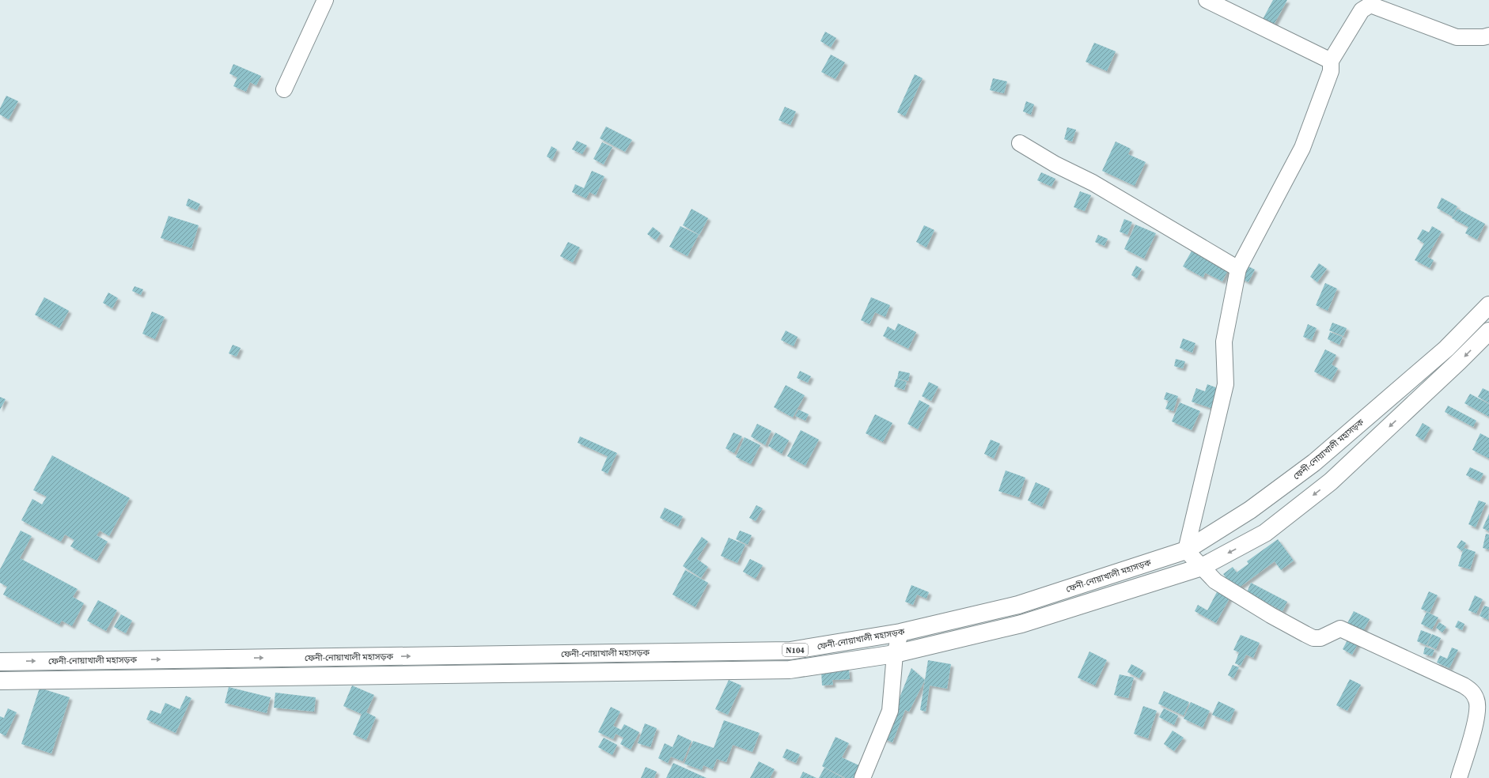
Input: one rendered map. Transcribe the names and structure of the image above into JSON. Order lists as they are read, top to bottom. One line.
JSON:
{"streets":{"highway":["ফেনী-নোয়াখালী মহাসড়ক","N104"]}}
